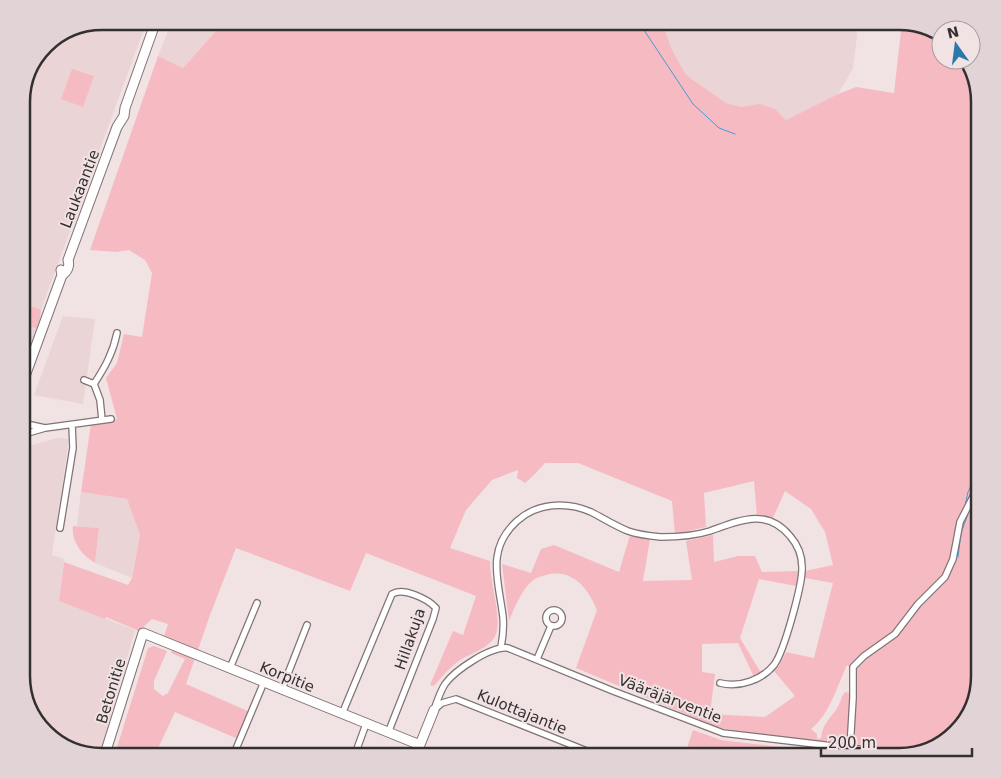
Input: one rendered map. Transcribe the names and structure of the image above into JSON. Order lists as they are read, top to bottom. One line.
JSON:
{"streets":{"street":["Laukaantie","Hillakuja","Korpitie","Betonitie","Vääräjärventie","Kulottajantie"]},"crossings":[["Hillakuja","Korpitie"],["Korpitie","Betonitie"]],"scale_bar":"200 m","north":"top"}
